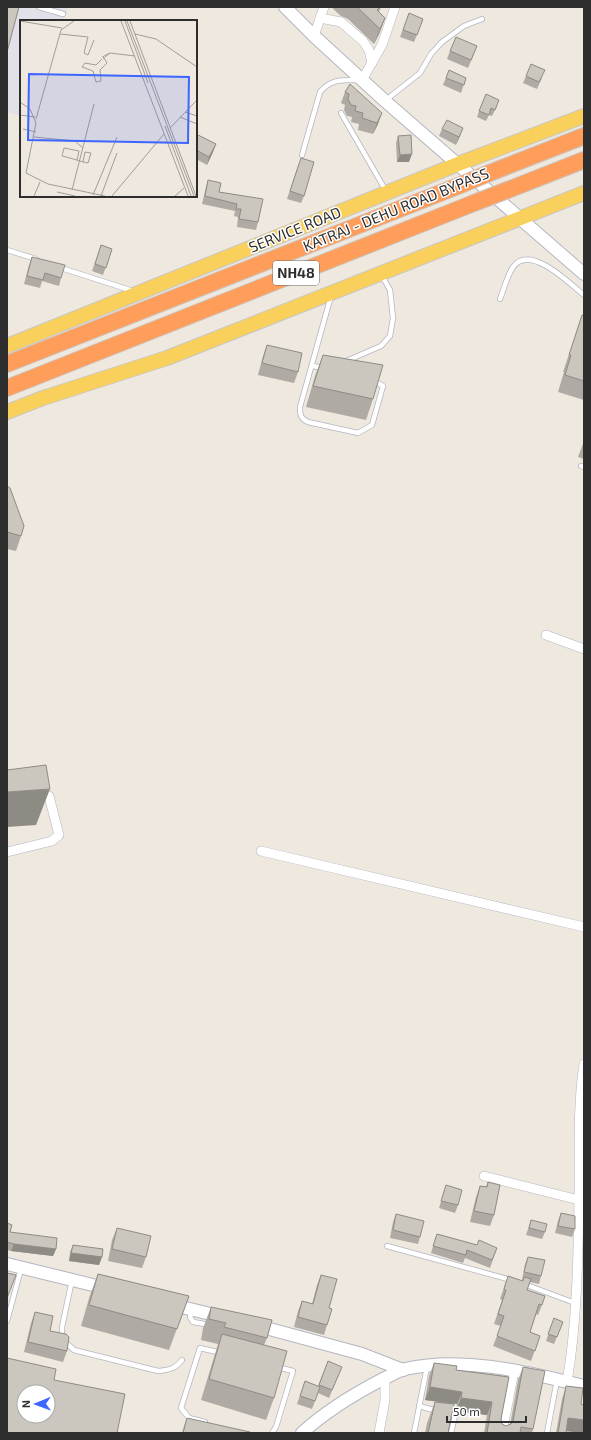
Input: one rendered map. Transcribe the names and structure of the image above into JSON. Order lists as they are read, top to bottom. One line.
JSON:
{"streets":{"highway":["KATRAJ - DEHU ROAD BYPASS","NH48"],"main road":["SERVICE ROAD"]},"scale_bar":"50 m","north":"left"}
